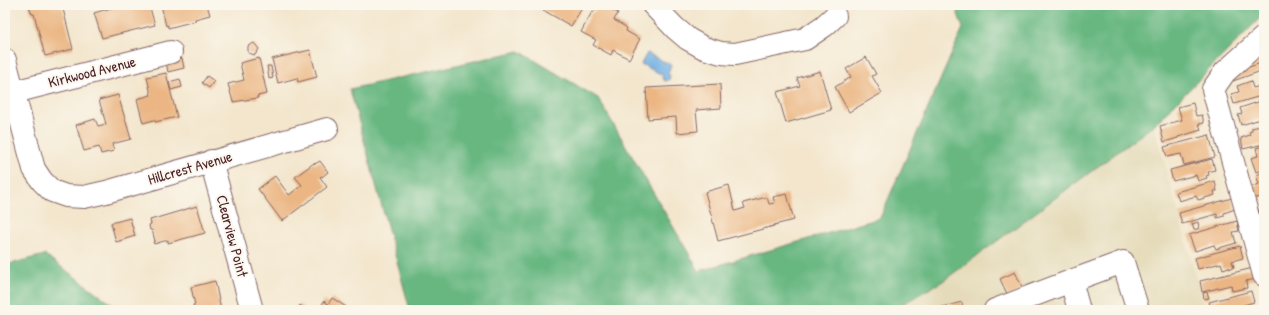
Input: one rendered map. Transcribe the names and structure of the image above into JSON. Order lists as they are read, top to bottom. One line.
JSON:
{"streets":{"street":["Kirkwood Avenue","Hillcrest Avenue","Clearview Point"]},"crossings":[["Kirkwood Avenue","Hillcrest Avenue"],["Hillcrest Avenue","Clearview Point"]]}
